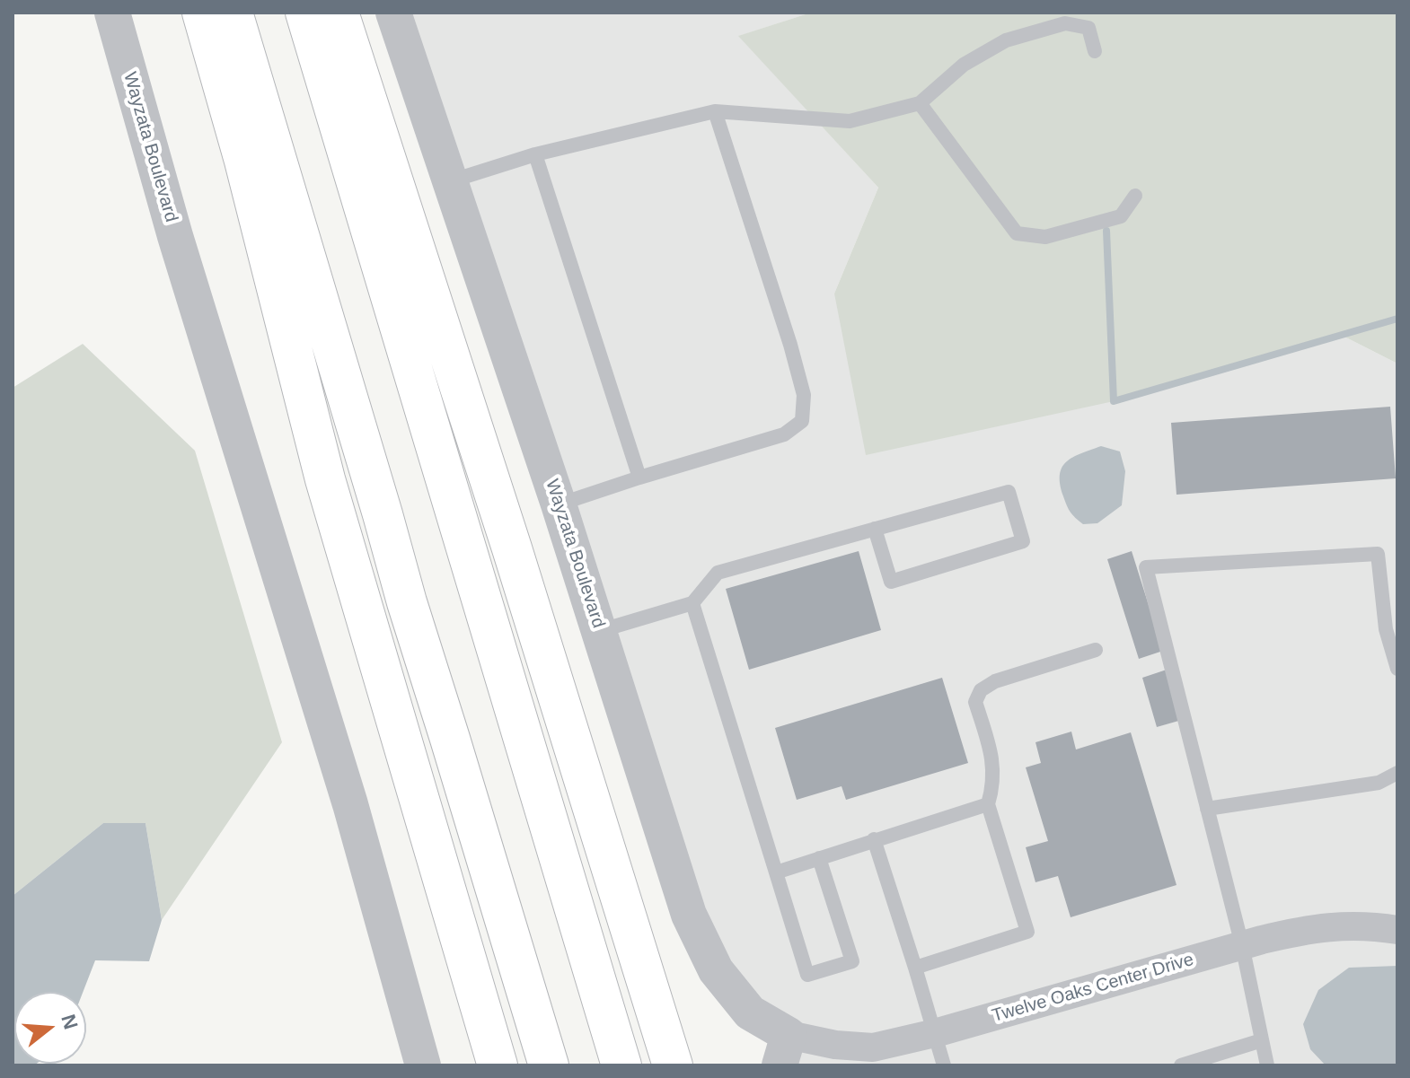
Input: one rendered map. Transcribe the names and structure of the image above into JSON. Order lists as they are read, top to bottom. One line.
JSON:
{"streets":{"street":["Wayzata Boulevard","Twelve Oaks Center Drive"]},"crossings":[["Wayzata Boulevard","Twelve Oaks Center Drive"]],"north":"right"}
